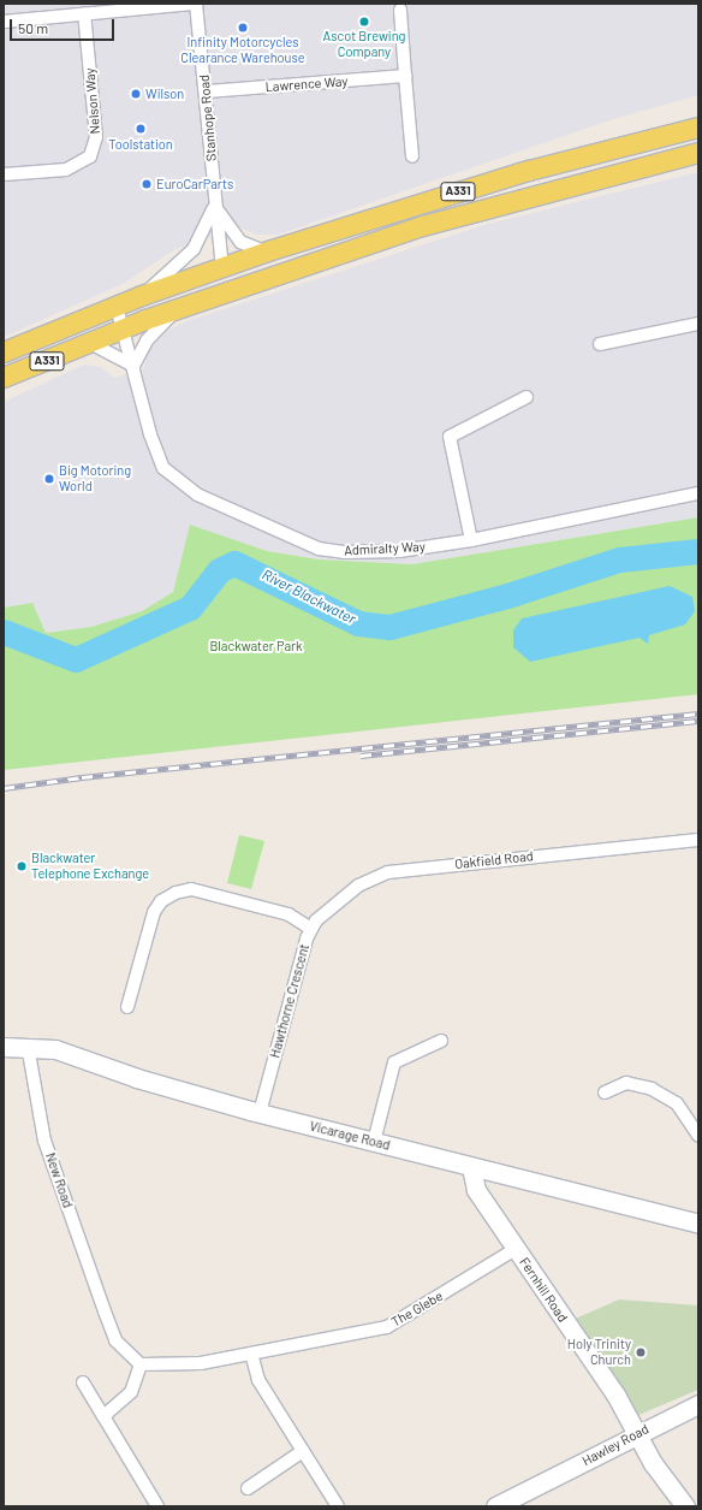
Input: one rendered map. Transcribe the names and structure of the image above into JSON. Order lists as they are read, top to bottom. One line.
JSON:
{"streets":{"main road":["A331"],"street":["Lawrence Way","Nelson Way","Stanhope Road","Admiralty Way","Oakfield Road","Hawthorne Crescent","Vicarage Road","New Road","Fernhill Road","The Glebe","Hawley Road"]},"crossings":[["Lawrence Way","Stanhope Road"],["Stanhope Road","A331"],["A331","Admiralty Way"],["Oakfield Road","Hawthorne Crescent"],["Hawthorne Crescent","Vicarage Road"],["Vicarage Road","New Road"],["Vicarage Road","Fernhill Road"],["New Road","The Glebe"],["Fernhill Road","The Glebe"],["Fernhill Road","Hawley Road"]],"water":["River Blackwater"],"parks":["Blackwater Park"],"places":["Ascot Brewing Company","Infinity Motorcycles Clearance Warehouse","Wilson","Toolstation","EuroCarParts","Big Motoring World","Blackwater Telephone Exchange","Holy Trinity Church"],"scale_bar":"50 m"}
